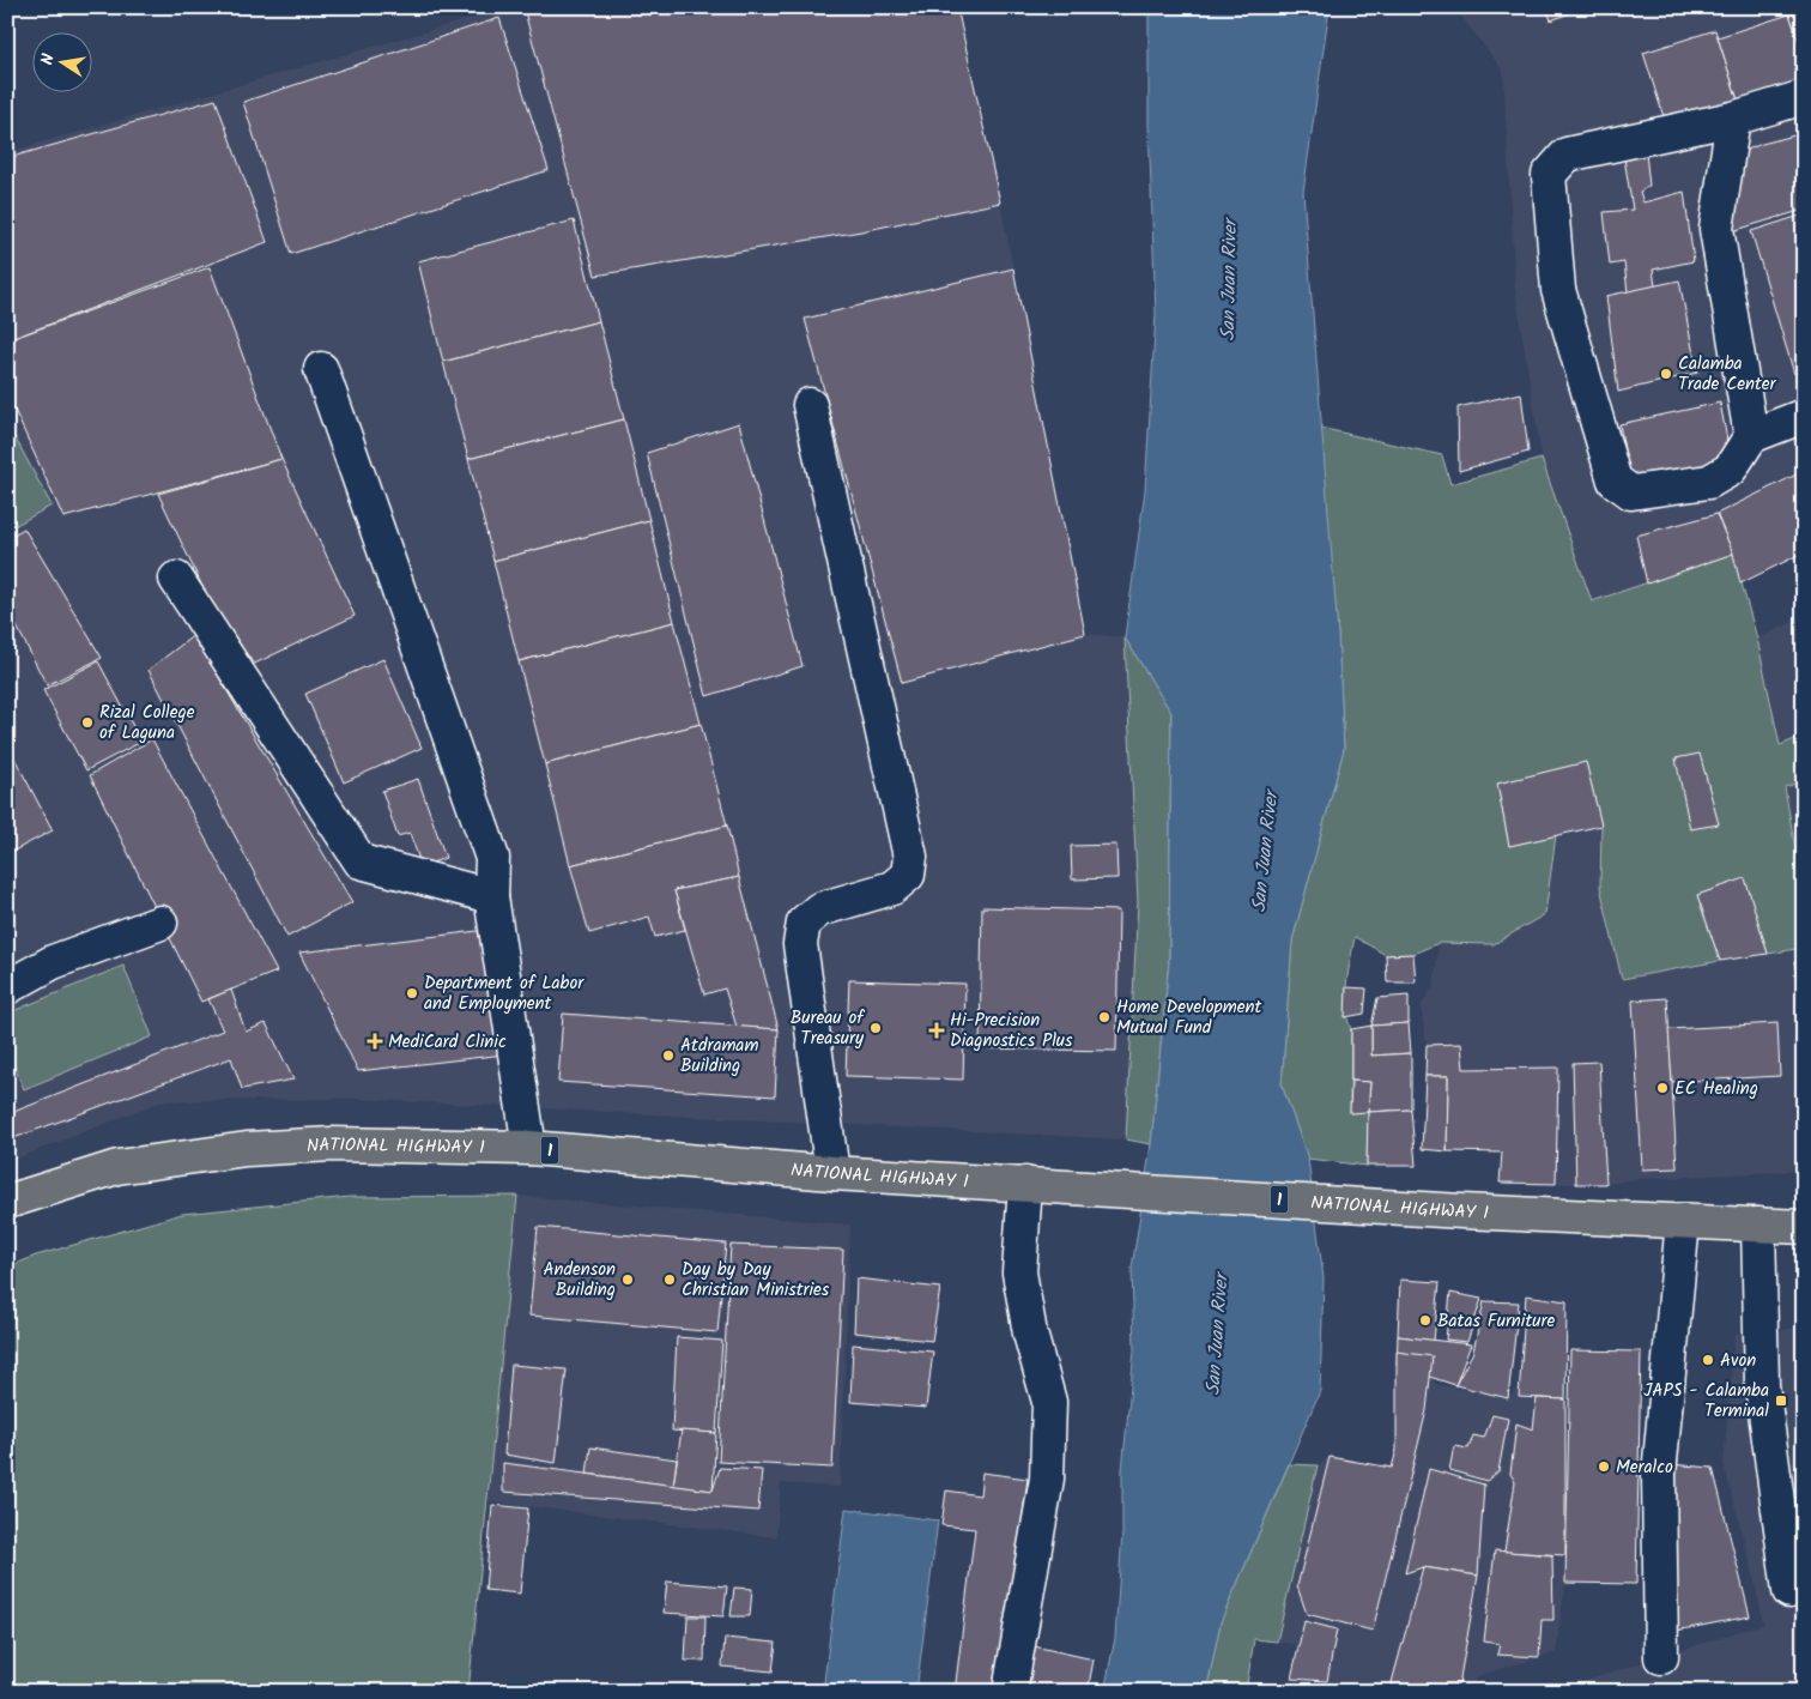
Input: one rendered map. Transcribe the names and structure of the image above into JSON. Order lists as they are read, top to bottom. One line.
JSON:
{"streets":{"highway":["NATIONAL HIGHWAY 1","1"]},"water":["San Juan River"],"places":{"other":["Calamba Trade Center","Rizal College of Laguna","Department of Labor and Employment","Home Development Mutual Fund","Bureau of Treasury","Atdramam Building","EC Healing","Andenson Building","Day by Day Christian Ministries","Batas Furniture","Avon","Meralco"],"health":["Hi-Precision Diagnostics Plus","MediCard Clinic"],"transit":["JAPS - Calamba Terminal"]},"north":"left"}
